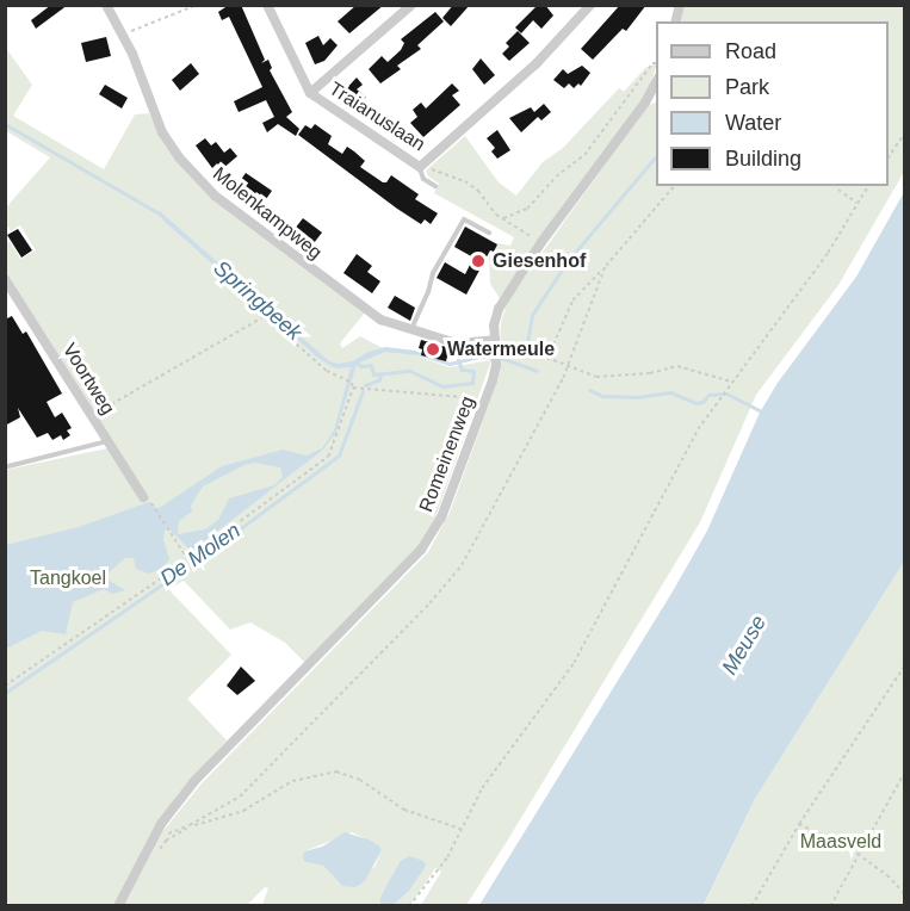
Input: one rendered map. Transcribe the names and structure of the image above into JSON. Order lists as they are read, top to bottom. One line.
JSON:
{"streets":{"street":["Traianuslaan","Molenkampweg","Voortweg","Romeinenweg"]},"crossings":[["Molenkampweg","Romeinenweg"]],"water":["Springbeek","De Molen","Meuse"],"parks":["Tangkoel","Maasveld"],"places":["Giesenhof","Watermeule"],"legend":["Road","Park","Water","Building"]}
